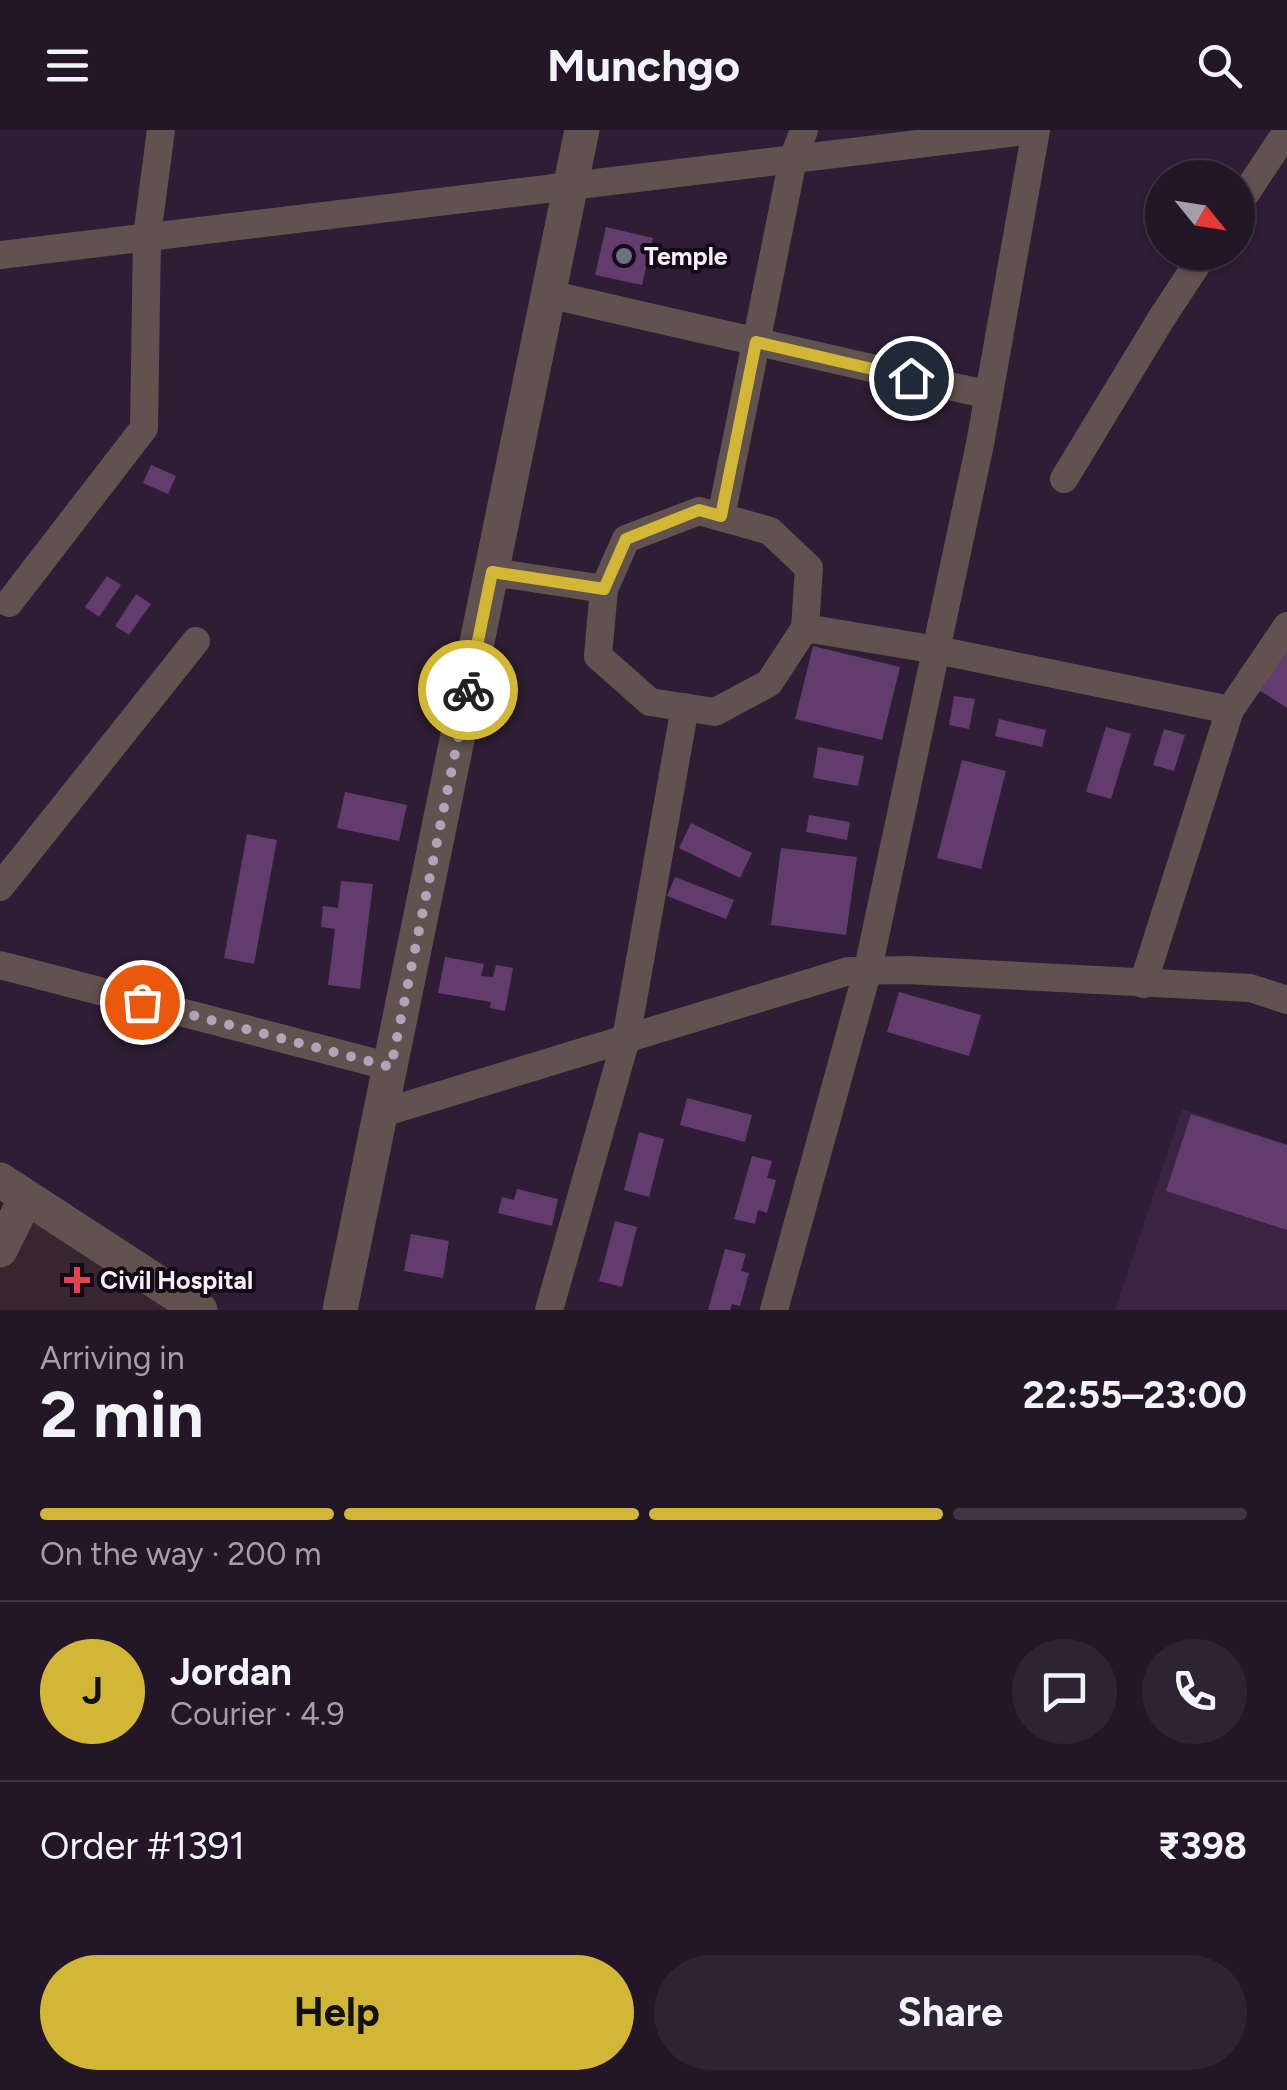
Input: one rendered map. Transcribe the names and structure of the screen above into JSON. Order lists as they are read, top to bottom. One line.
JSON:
{"places":{"other":["Temple"],"health":["Civil Hospital"]},"north":"bottom right","page":{"header":"Munchgo","heading":["2 min","Arriving in","22:55–23:00"],"panel":["Jordan","Courier · 4.9","Order #1391","₹398"],"bar":"On the way · 200 m","round":"J","buttons":["Help","Share"]}}
